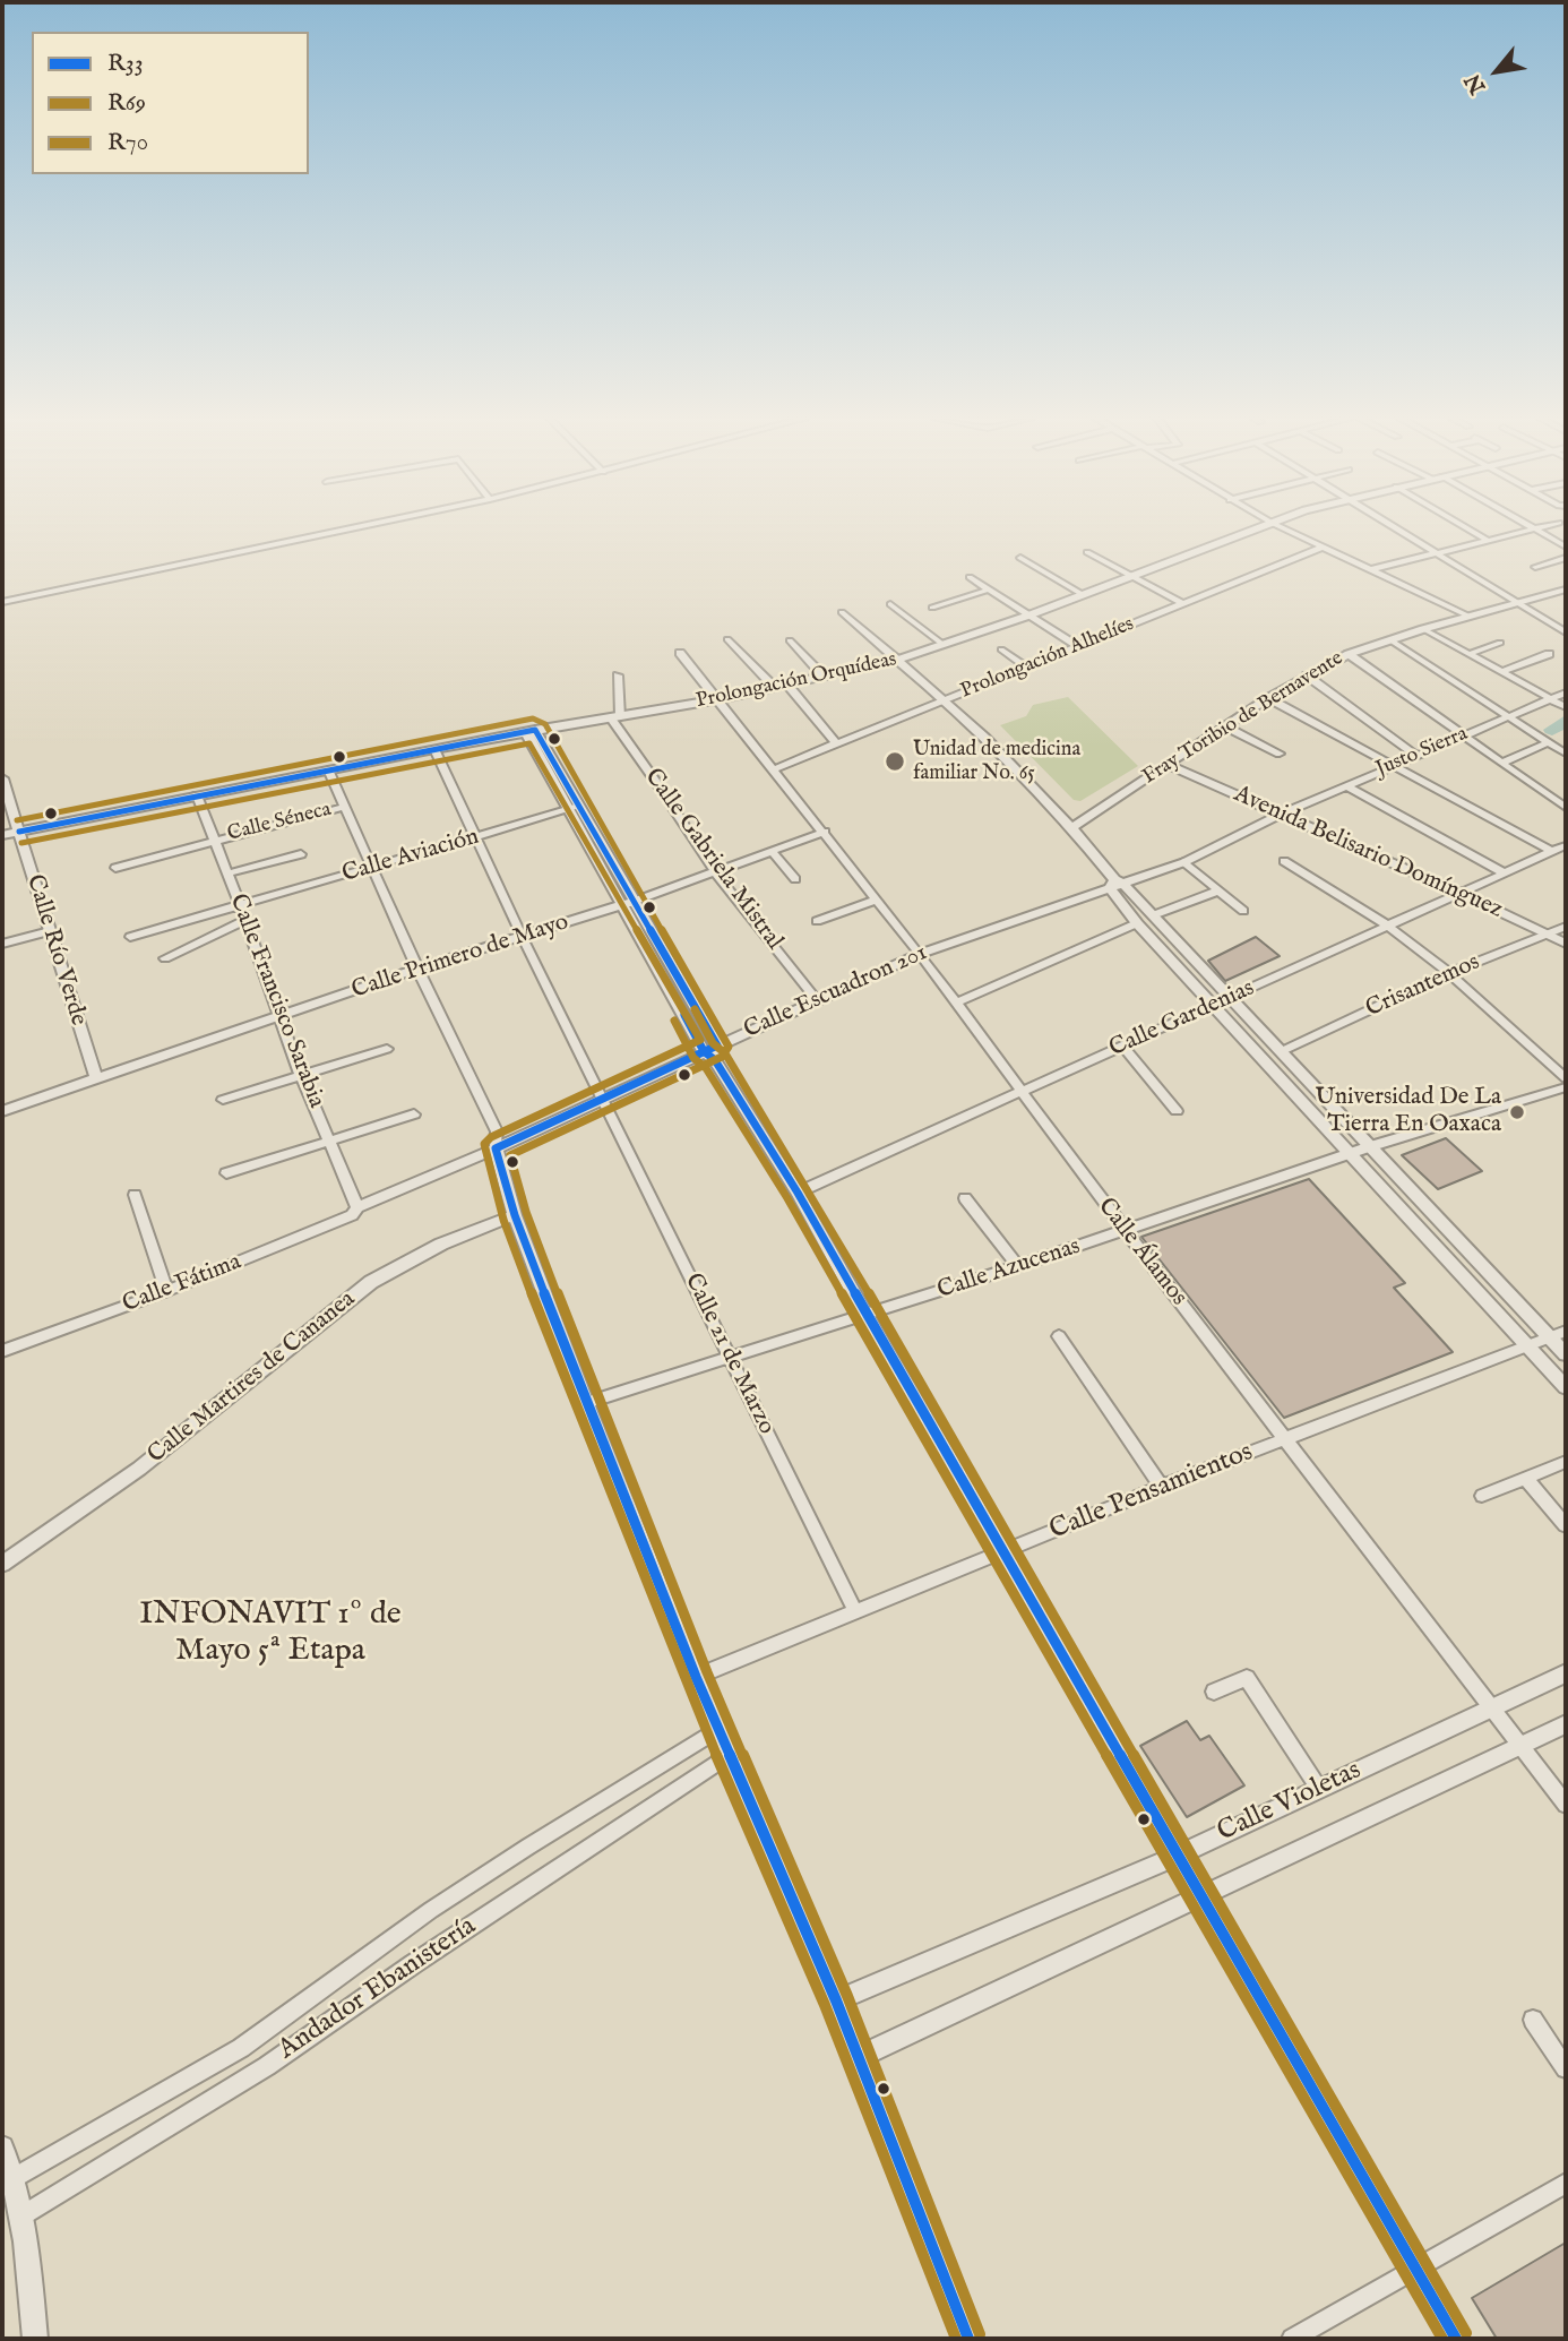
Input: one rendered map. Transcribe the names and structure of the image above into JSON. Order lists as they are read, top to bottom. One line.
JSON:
{"streets":{"street":["Prolongación Alhelíes","Prolongación Orquídeas","Fray Toribio de Bernavente","Justo Sierra","Calle Séneca","Avenida Belisario Domínguez","Calle Aviación","Calle Gabriela Mistral","Calle Río Verde","Calle Primero de Mayo","Crisantemos","Calle Escuadron 201","Calle Francisco Sarabia","Calle Gardenias","Calle Álamos","Calle Azucenas","Calle Fátima","Calle 21 de Marzo","Calle Martires de Cananea","Calle Pensamientos","Calle Violetas","Andador Ebanistería"]},"crossings":[["Prolongación Alhelíes","Calle Álamos"],["Prolongación Orquídeas","Calle Gabriela Mistral"],["Prolongación Orquídeas","Calle Río Verde"],["Prolongación Orquídeas","Calle Francisco Sarabia"],["Prolongación Orquídeas","Calle Álamos"],["Prolongación Orquídeas","Calle 21 de Marzo"],["Fray Toribio de Bernavente","Avenida Belisario Domínguez"],["Justo Sierra","Avenida Belisario Domínguez"],["Justo Sierra","Calle Escuadron 201"],["Calle Séneca","Calle Francisco Sarabia"],["Avenida Belisario Domínguez","Crisantemos"],["Avenida Belisario Domínguez","Calle Escuadron 201"],["Avenida Belisario Domínguez","Calle Gardenias"],["Calle Aviación","Calle Francisco Sarabia"],["Calle Aviación","Calle 21 de Marzo"],["Calle Gabriela Mistral","Calle Primero de Mayo"],["Calle Gabriela Mistral","Calle Escuadron 201"],["Calle Río Verde","Calle Primero de Mayo"],["Calle Primero de Mayo","Calle Francisco Sarabia"],["Calle Primero de Mayo","Calle Álamos"],["Calle Primero de Mayo","Calle 21 de Marzo"],["Calle Escuadron 201","Calle Francisco Sarabia"],["Calle Escuadron 201","Calle Álamos"],["Calle Escuadron 201","Calle Fátima"],["Calle Escuadron 201","Calle 21 de Marzo"],["Calle Francisco Sarabia","Calle Fátima"],["Calle Gardenias","Calle Álamos"],["Calle Álamos","Calle Azucenas"],["Calle Álamos","Calle Pensamientos"],["Calle Álamos","Calle Violetas"],["Calle Azucenas","Calle 21 de Marzo"],["Calle 21 de Marzo","Calle Pensamientos"]],"districts":["INFONAVIT 1º de Mayo 5ª Etapa"],"places":["Unidad de medicina familiar No. 65","Universidad De La Tierra En Oaxaca"],"lines":["transit line R70","transit line R33","transit line R69"],"legend":["R33","R69","R70"],"north":"bottom left"}
